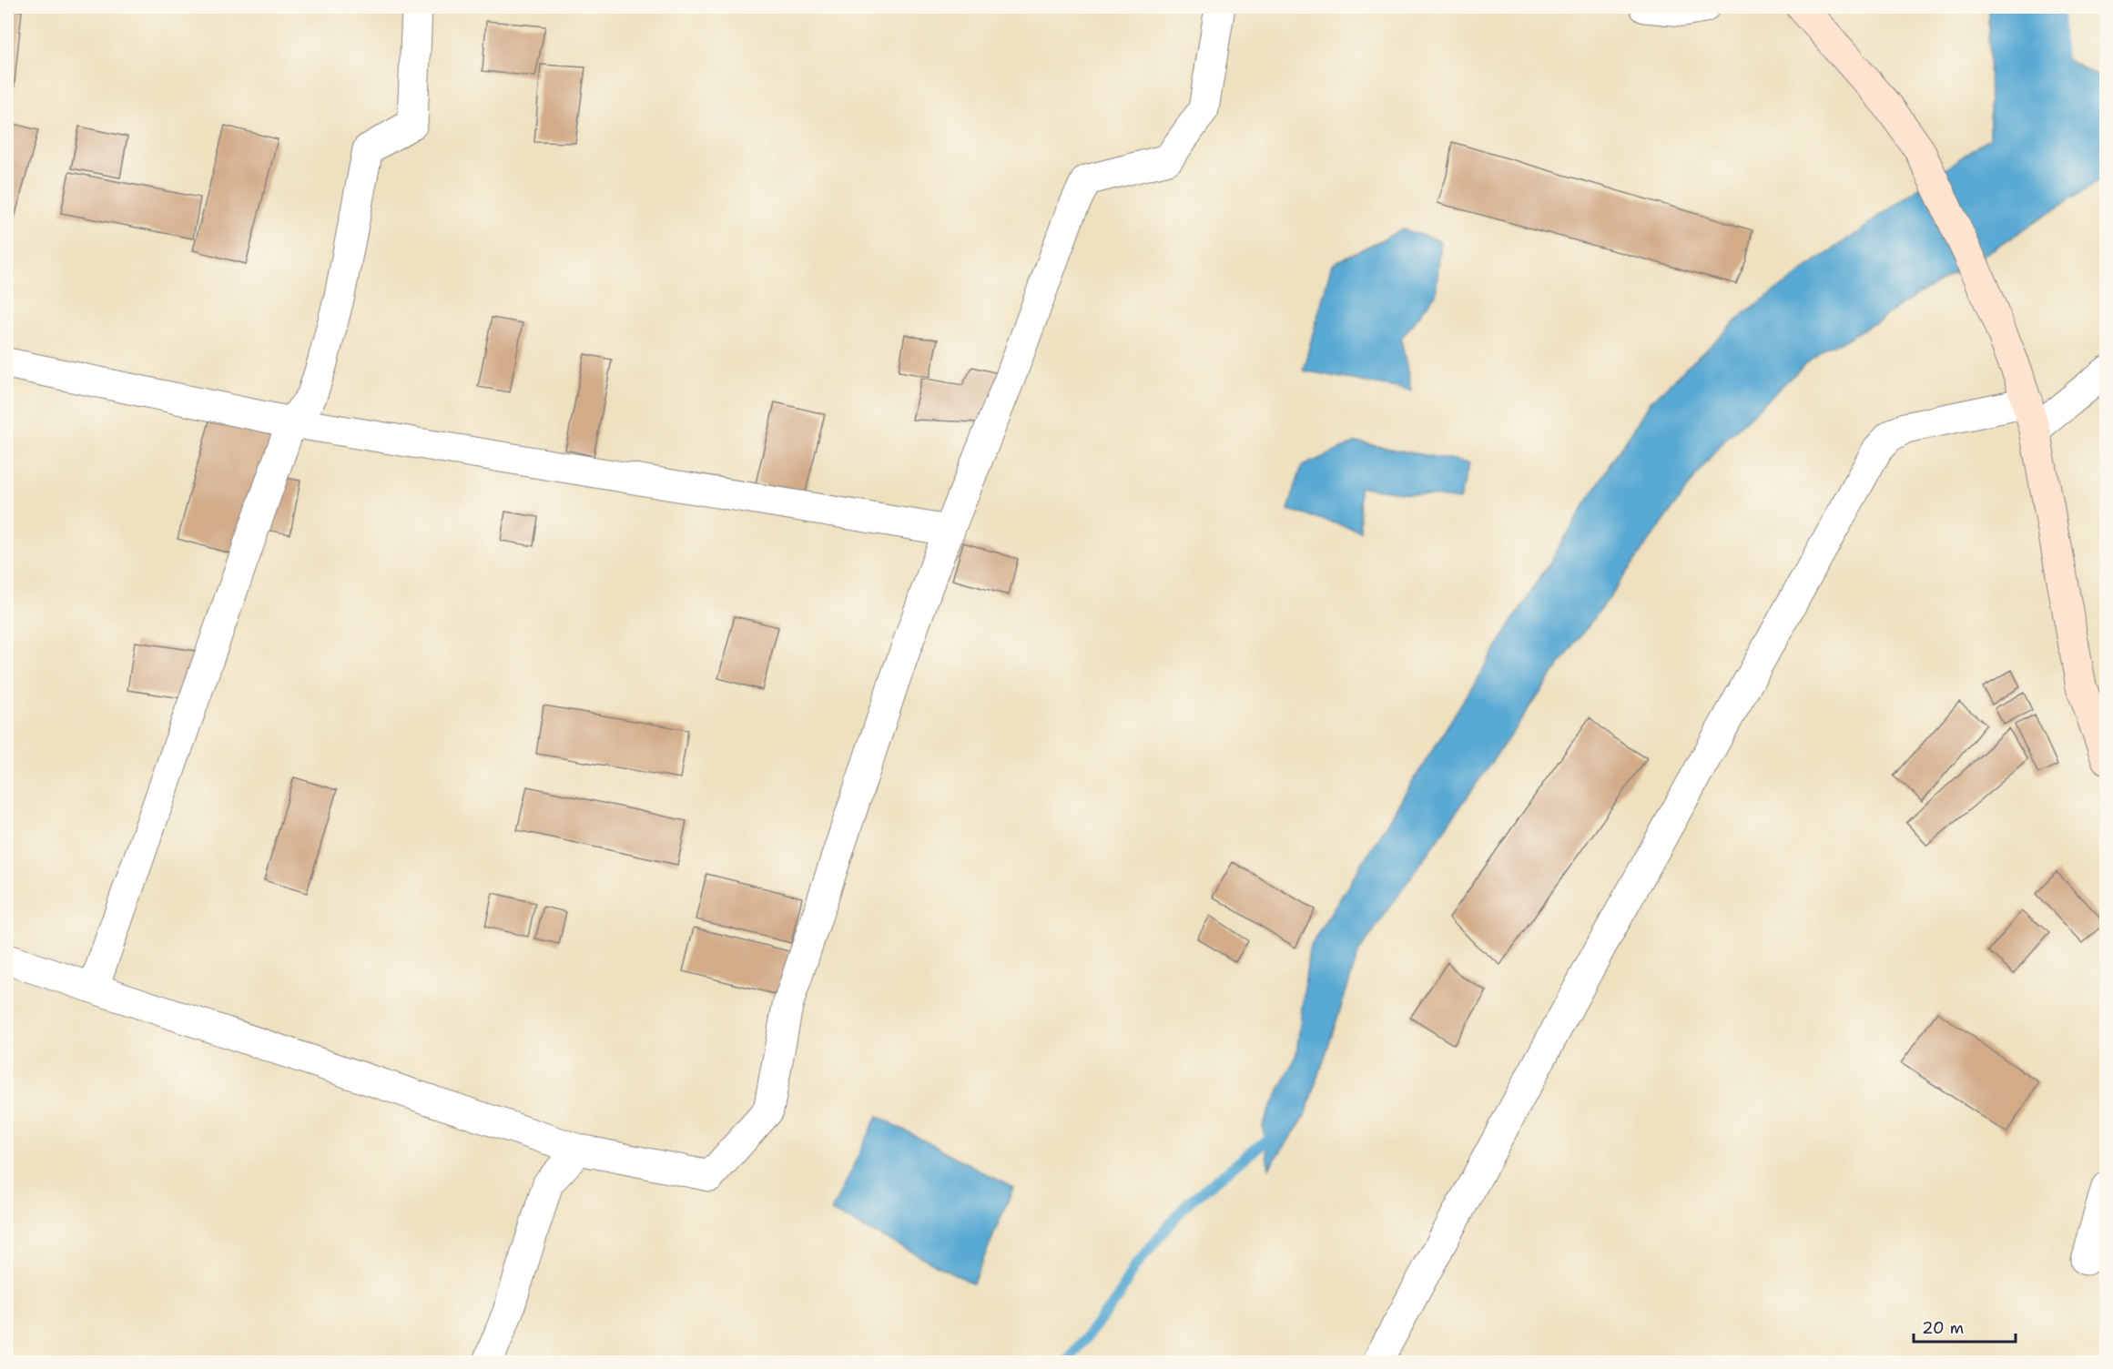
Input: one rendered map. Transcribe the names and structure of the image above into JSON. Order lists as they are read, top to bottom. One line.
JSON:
{"scale_bar":"20 m"}
